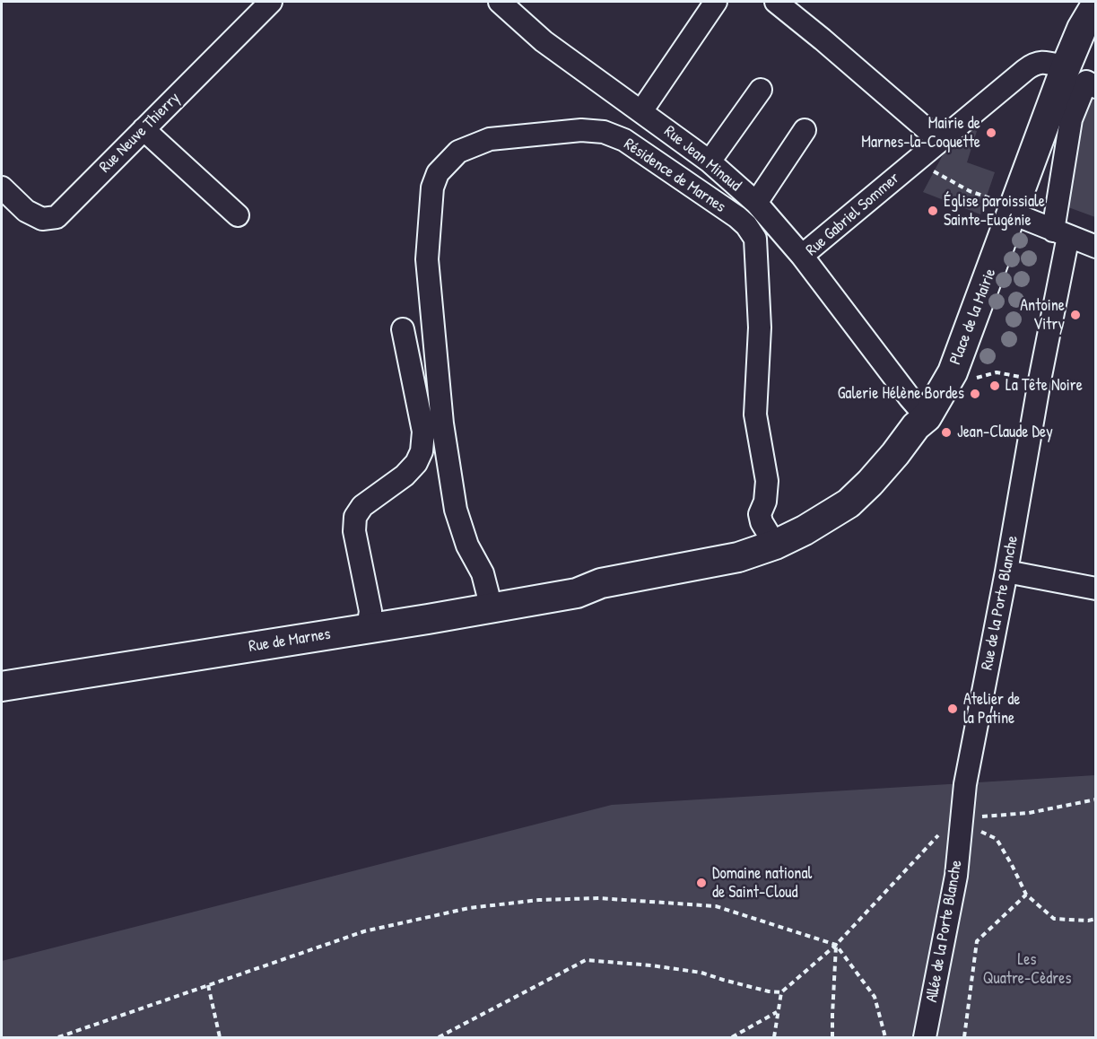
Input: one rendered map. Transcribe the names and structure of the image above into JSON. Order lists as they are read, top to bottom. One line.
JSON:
{"streets":{"main road":["Place de la Mairie","Rue de Marnes"],"street":["Rue Neuve Thierry","Rue Jean Minaud","Résidence de Marnes","Rue Gabriel Sommer","Rue de la Porte Blanche","Allée de la Porte Blanche"]},"crossings":[["Rue Jean Minaud","Rue Gabriel Sommer"],["Résidence de Marnes","Rue de Marnes"],["Rue Gabriel Sommer","Place de la Mairie"],["Rue de la Porte Blanche","Allée de la Porte Blanche"]],"parks":["Les Quatre-Cèdres"],"places":["Mairie de Marnes-la-Coquette","Église paroissiale Sainte-Eugénie","Antoine Vitry","La Tête Noire","Galerie Hélène Bordes","Jean-Claude Dey","Atelier de la Patine","Domaine national de Saint-Cloud"]}
